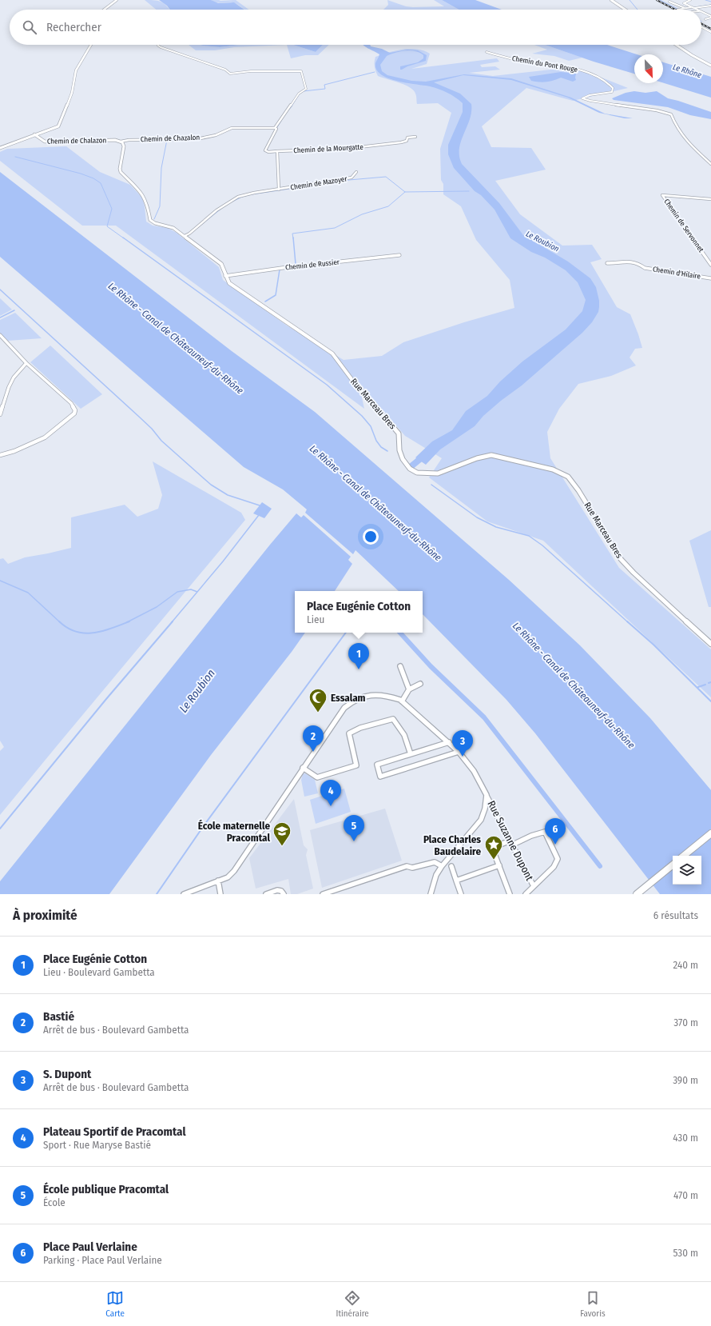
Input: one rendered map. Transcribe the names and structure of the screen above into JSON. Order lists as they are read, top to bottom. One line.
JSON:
{"streets":{"street":["Chemin du Pont Rouge","Chemin de Chazalon","Chemin de Chalazon","Chemin de la Mourgatte","Chemin de Mazoyer","Chemin de Servonnet","Chemin de Russier","Chemin d'Hilaire","Rue Marceau Bres","Rue Suzanne Dupont"]},"crossings":[["Chemin de Chazalon","Chemin de Chalazon"],["Chemin de Chazalon","Rue Marceau Bres"],["Chemin de Chalazon","Rue Marceau Bres"],["Chemin de Mazoyer","Rue Marceau Bres"],["Chemin de Russier","Rue Marceau Bres"]],"water":["Le Rhône","Le Roubion","Le Rhône - Canal de Châteauneuf-du-Rhône"],"places":{"mosque":["Essalam"],"school or university":["École maternelle Pracomtal"],"place":["Place Charles Baudelaire"]},"north":"bottom right","page":{"search":"Rechercher","popup":["Place Eugénie Cotton","Lieu"],"pins":["1","2","3","4","5","6"],"heading":["À proximité","6 résultats"],"list":[{"mark":"1","name":"Place Eugénie Cotton","note":"Lieu · Boulevard Gambetta","value":"240 m"},{"mark":"2","name":"Bastié","note":"Arrêt de bus · Boulevard Gambetta","value":"370 m"},{"mark":"3","name":"S. Dupont","note":"Arrêt de bus · Boulevard Gambetta","value":"390 m"},{"mark":"4","name":"Plateau Sportif de Pracomtal","note":"Sport · Rue Maryse Bastié","value":"430 m"},{"mark":"5","name":"École publique Pracomtal","note":"École","value":"470 m"},{"mark":"6","name":"Place Paul Verlaine","note":"Parking · Place Paul Verlaine","value":"530 m"}],"nav":["Carte","Itinéraire","Favoris"]}}
